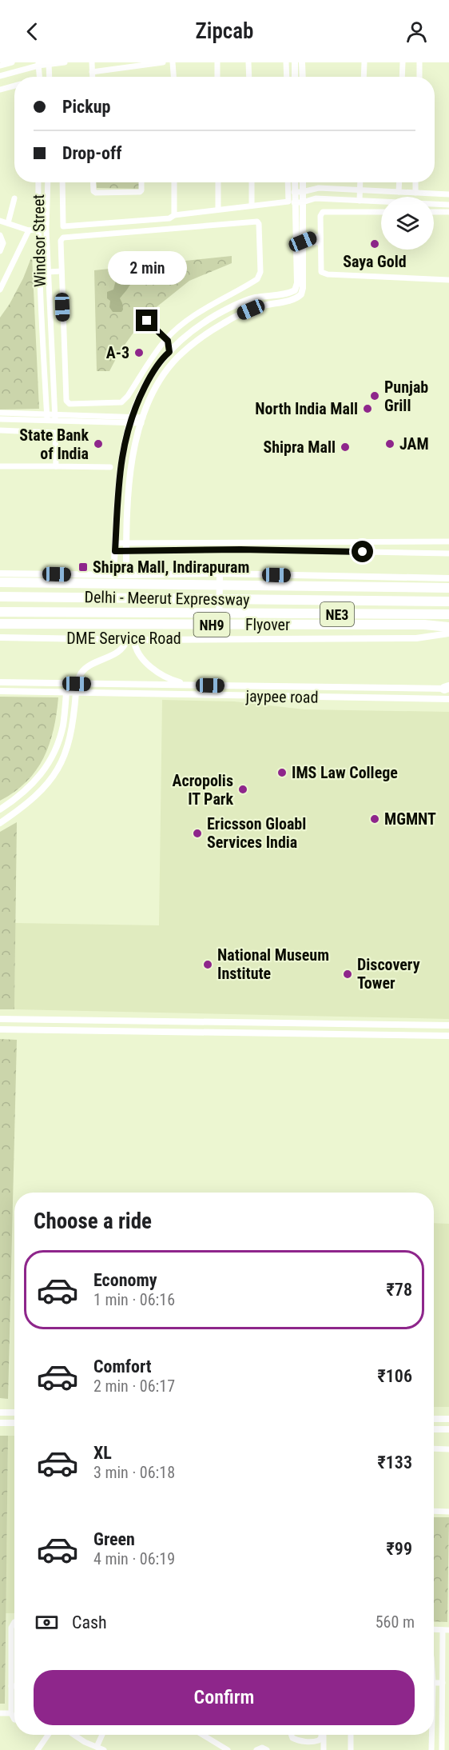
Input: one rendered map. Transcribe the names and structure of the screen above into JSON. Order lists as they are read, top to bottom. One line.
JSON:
{"streets":{"highway":["Delhi - Meerut Expressway","NE3","NH9","Flyover"],"street":["Windsor Street","DME Service Road","jaypee road"]},"places":{"other":["Saya Gold","A-3","Punjab Grill","North India Mall","State Bank of India","JAM","Shipra Mall","IMS Law College","Acropolis IT Park","MGMNT","Ericsson Gloabl Services India","National Museum Institute","Discovery Tower"],"transit":["Shipra Mall, Indirapuram"]},"page":{"header":"Zipcab","banner":["Pickup","Drop-off"],"bubble":"2 min","heading":"Choose a ride","list":[{"name":"Economy","note":"1 min · 06:16","value":"₹78"},{"name":"Comfort","note":"2 min · 06:17","value":"₹106"},{"name":"XL","note":"3 min · 06:18","value":"₹133"},{"name":"Green","note":"4 min · 06:19","value":"₹99"}],"pay":["Cash","560 m"],"buttons":"Confirm"}}
